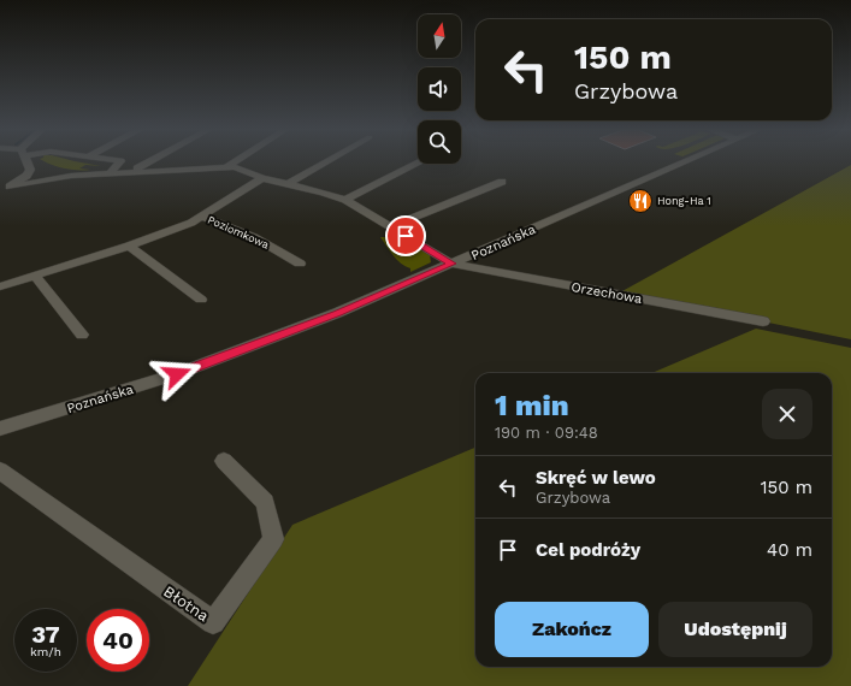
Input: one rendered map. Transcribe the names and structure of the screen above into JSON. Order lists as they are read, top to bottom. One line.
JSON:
{"streets":{"street":["Poziomkowa","Poznańska","Orzechowa","Błotna"]},"crossings":[["Poznańska","Orzechowa"]],"places":{"restaurant":["Hong-Ha 1"]},"north":"top","page":{"turn":["150 m","Grzybowa"],"heading":["1 min","190 m · 09:48"],"list":[{"name":"Skręć w lewo","note":"Grzybowa","value":"150 m"},{"name":"Cel podróży","value":"40 m"}],"buttons":["Zakończ","Udostępnij"],"speed":"37 km/h","limit":"40"}}
